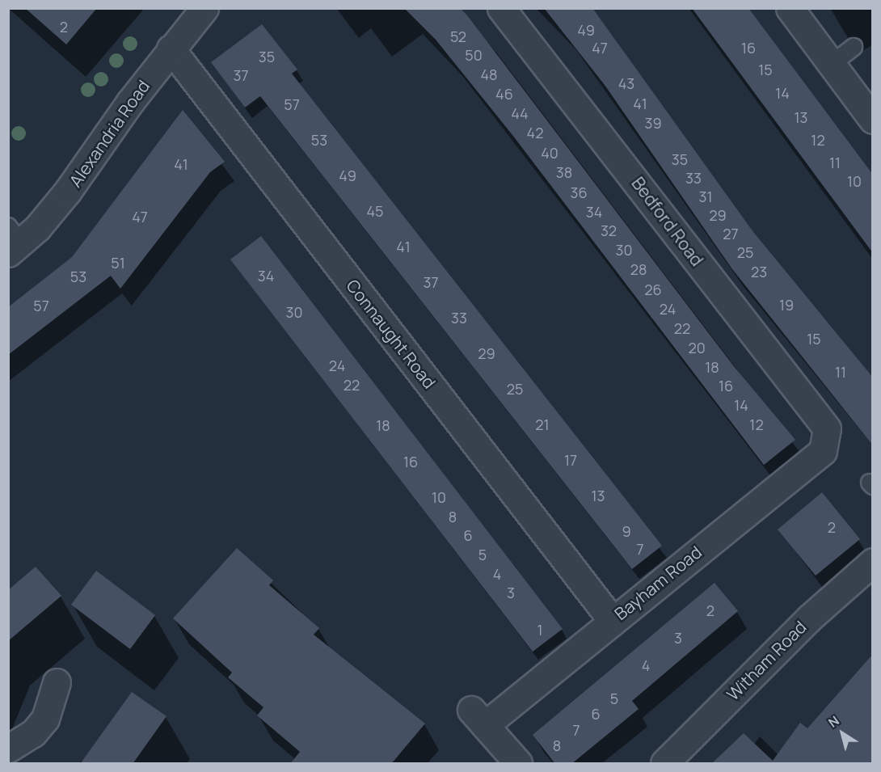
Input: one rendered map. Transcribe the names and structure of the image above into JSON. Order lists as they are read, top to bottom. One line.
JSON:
{"streets":{"street":["Alexandria Road","Bedford Road","Connaught Road","Bayham Road","Witham Road"]},"crossings":[["Alexandria Road","Connaught Road"],["Bedford Road","Bayham Road"],["Connaught Road","Bayham Road"]],"house_numbers":["2","49","52","47","16","50","35","15","48","37","43","14","46","41","57","44","13","39","42","53","12","40","35","11","41","38","49","33","10","36","31","45","34","29","47","32","27","41","30","25","51","28","23","34","53","37","26","19","57","24","30","33","22","15","20","29","24","18","11","22","16","25","14","21","12","18","17","16","13","10","8","2","9","6","7","5","4","3","2","1","3","4","5","6","7","8"],"north":"top left"}
